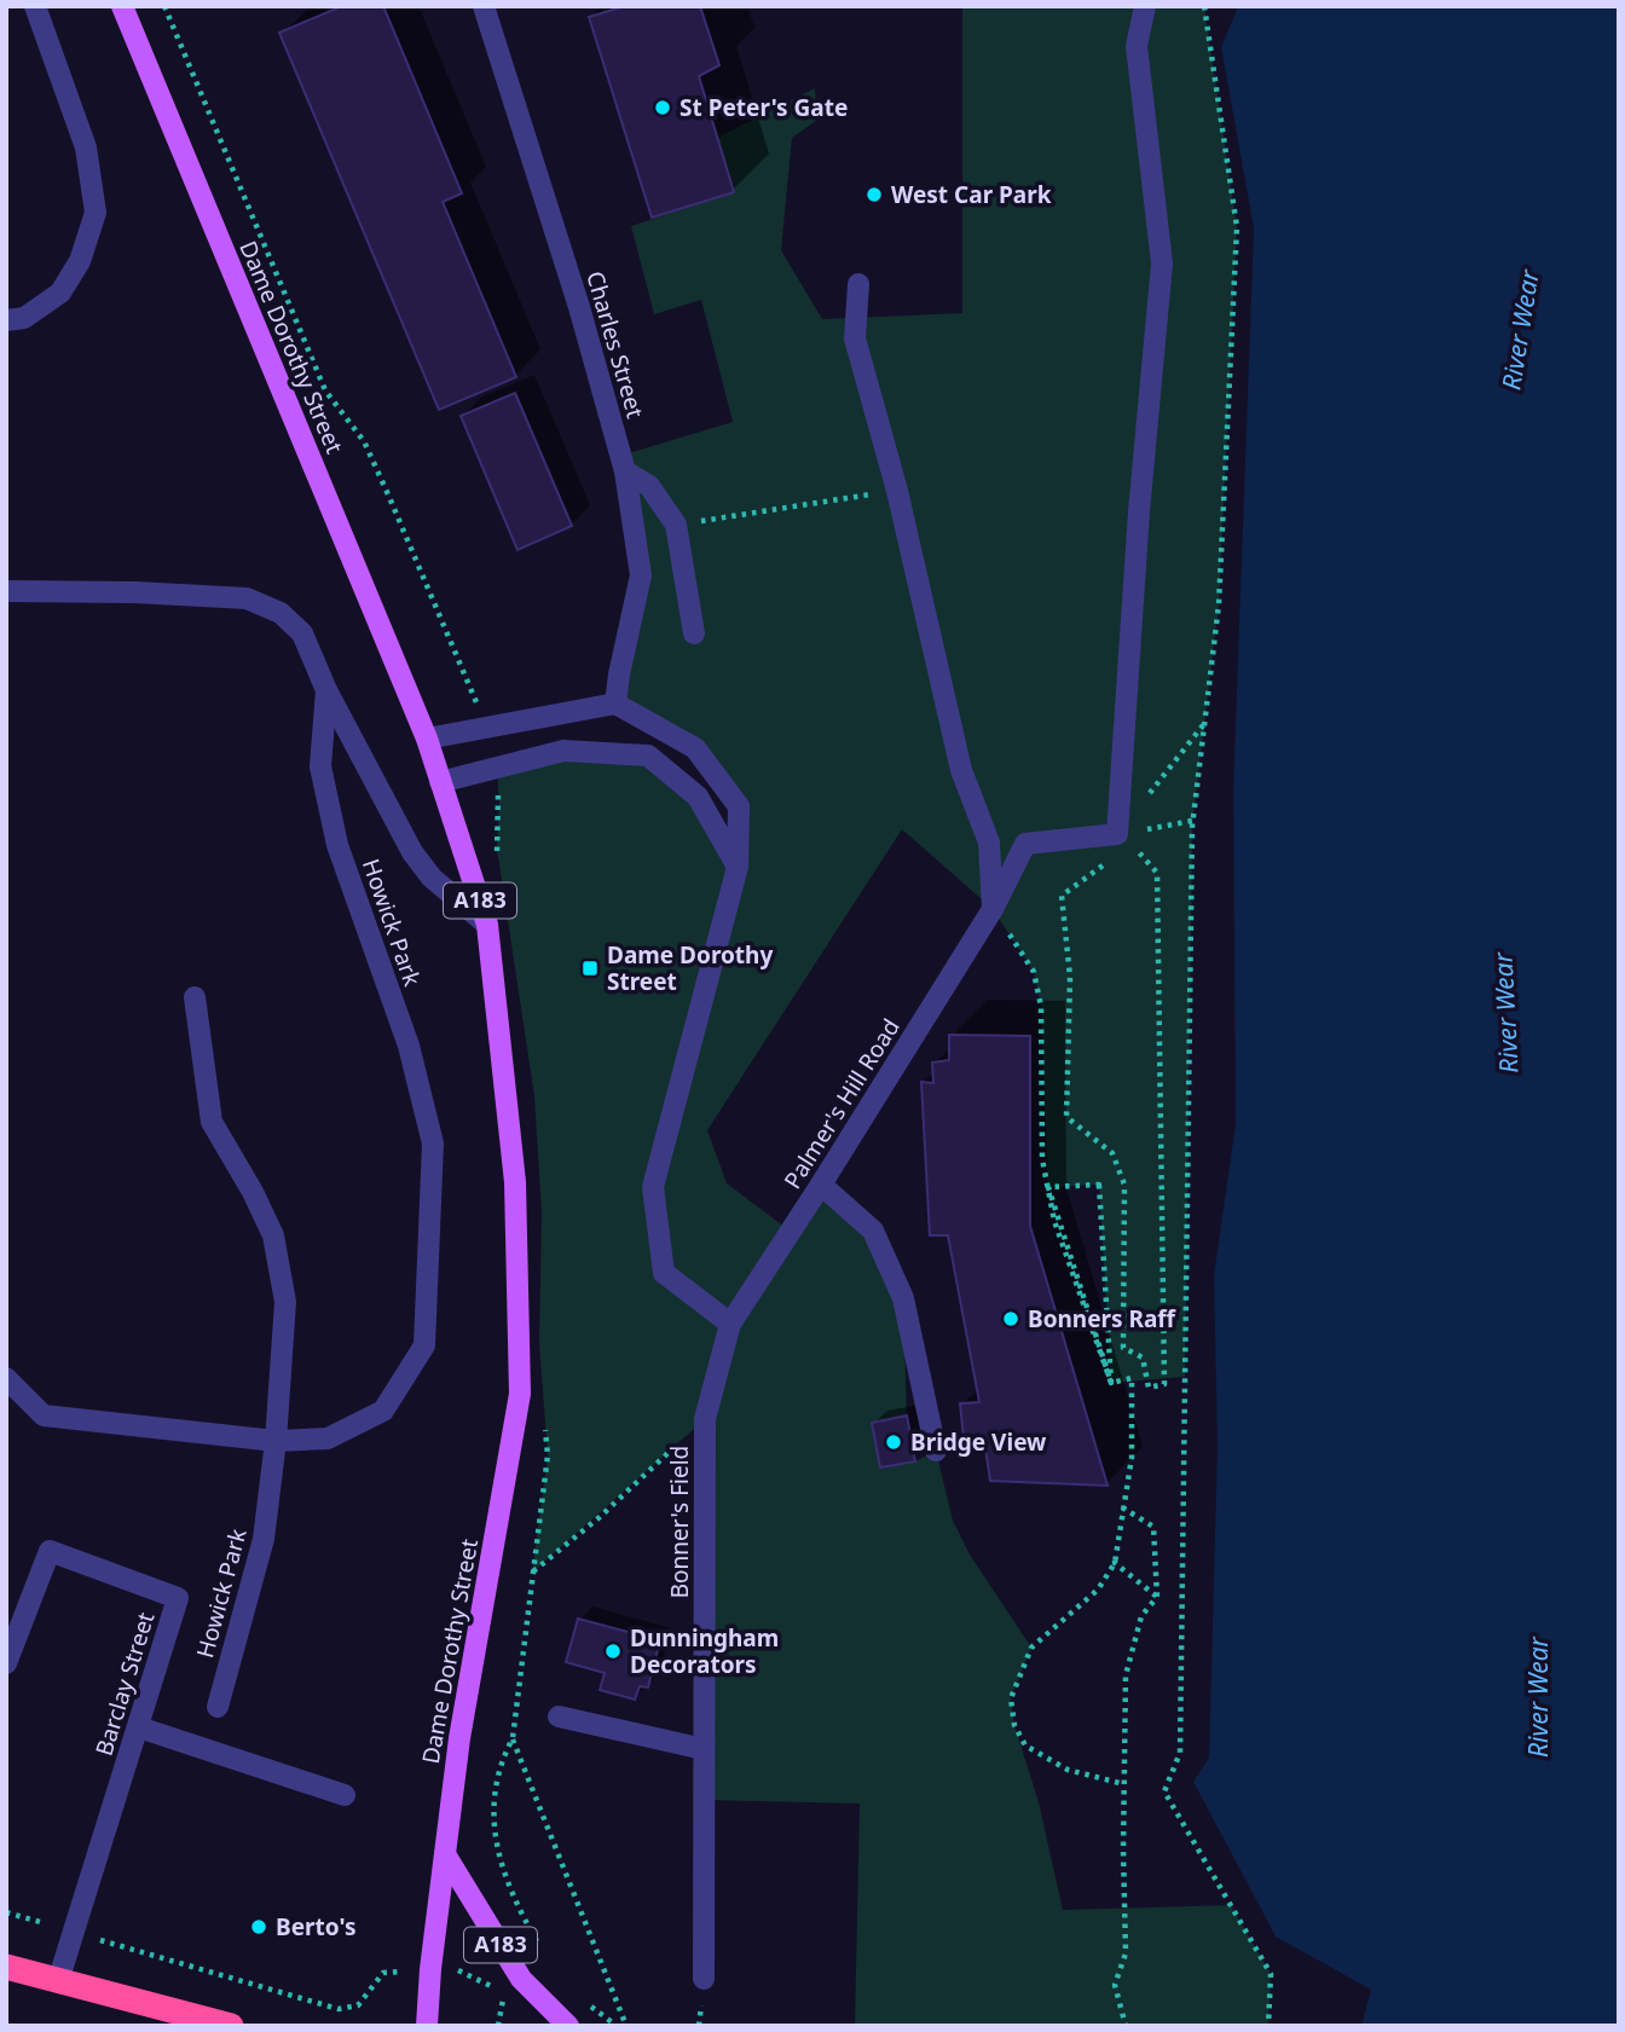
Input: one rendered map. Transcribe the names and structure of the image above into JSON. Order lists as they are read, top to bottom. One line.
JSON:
{"streets":{"main road":["Dame Dorothy Street","A183"],"street":["Charles Street","Howick Park","Palmer's Hill Road","Bonner's Field","Barclay Street"]},"crossings":[["Dame Dorothy Street","A183"],["Palmer's Hill Road","Bonner's Field"]],"water":["River Wear"],"places":{"other":["St Peter's Gate","West Car Park","Bonners Raff","Bridge View","Dunningham Decorators","Berto's"],"transit":["Dame Dorothy Street"]}}
